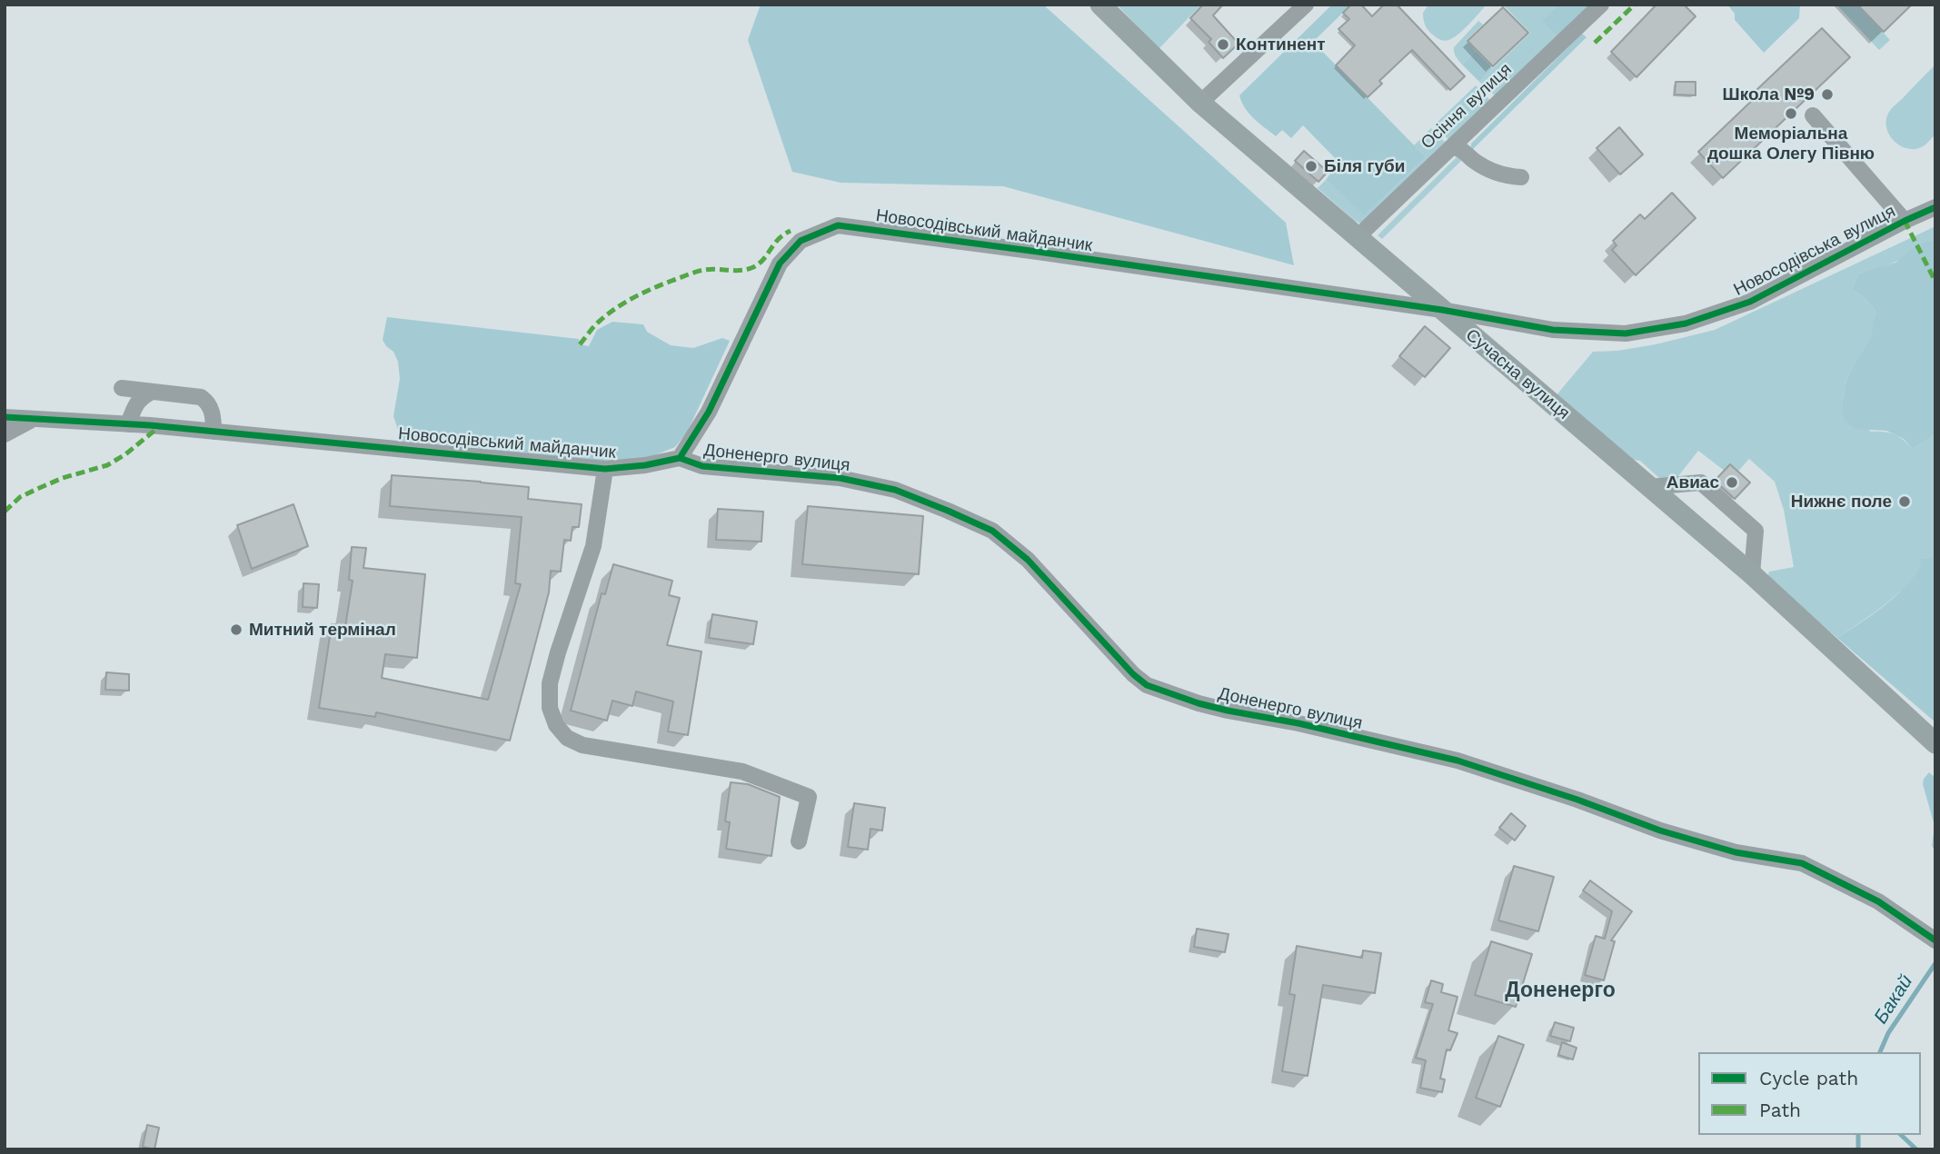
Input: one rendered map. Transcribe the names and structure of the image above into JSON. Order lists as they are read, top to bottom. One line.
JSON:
{"streets":{"main road":["Сучасна вулиця"],"street":["Осіння вулиця","Новосодівський майданчик","Новосодівська вулиця","Доненерго вулиця"]},"crossings":[["Осіння вулиця","Сучасна вулиця"],["Новосодівський майданчик","Новосодівська вулиця"],["Новосодівський майданчик","Сучасна вулиця"],["Новосодівський майданчик","Доненерго вулиця"],["Новосодівська вулиця","Сучасна вулиця"]],"districts":["Доненерго"],"water":["Бакай"],"places":["Континент","Школа №9","Меморіальна дошка Олегу Півню","Біля губи","Авиас","Нижнє поле","Митний термінал"],"legend":["Cycle path","Path"]}
